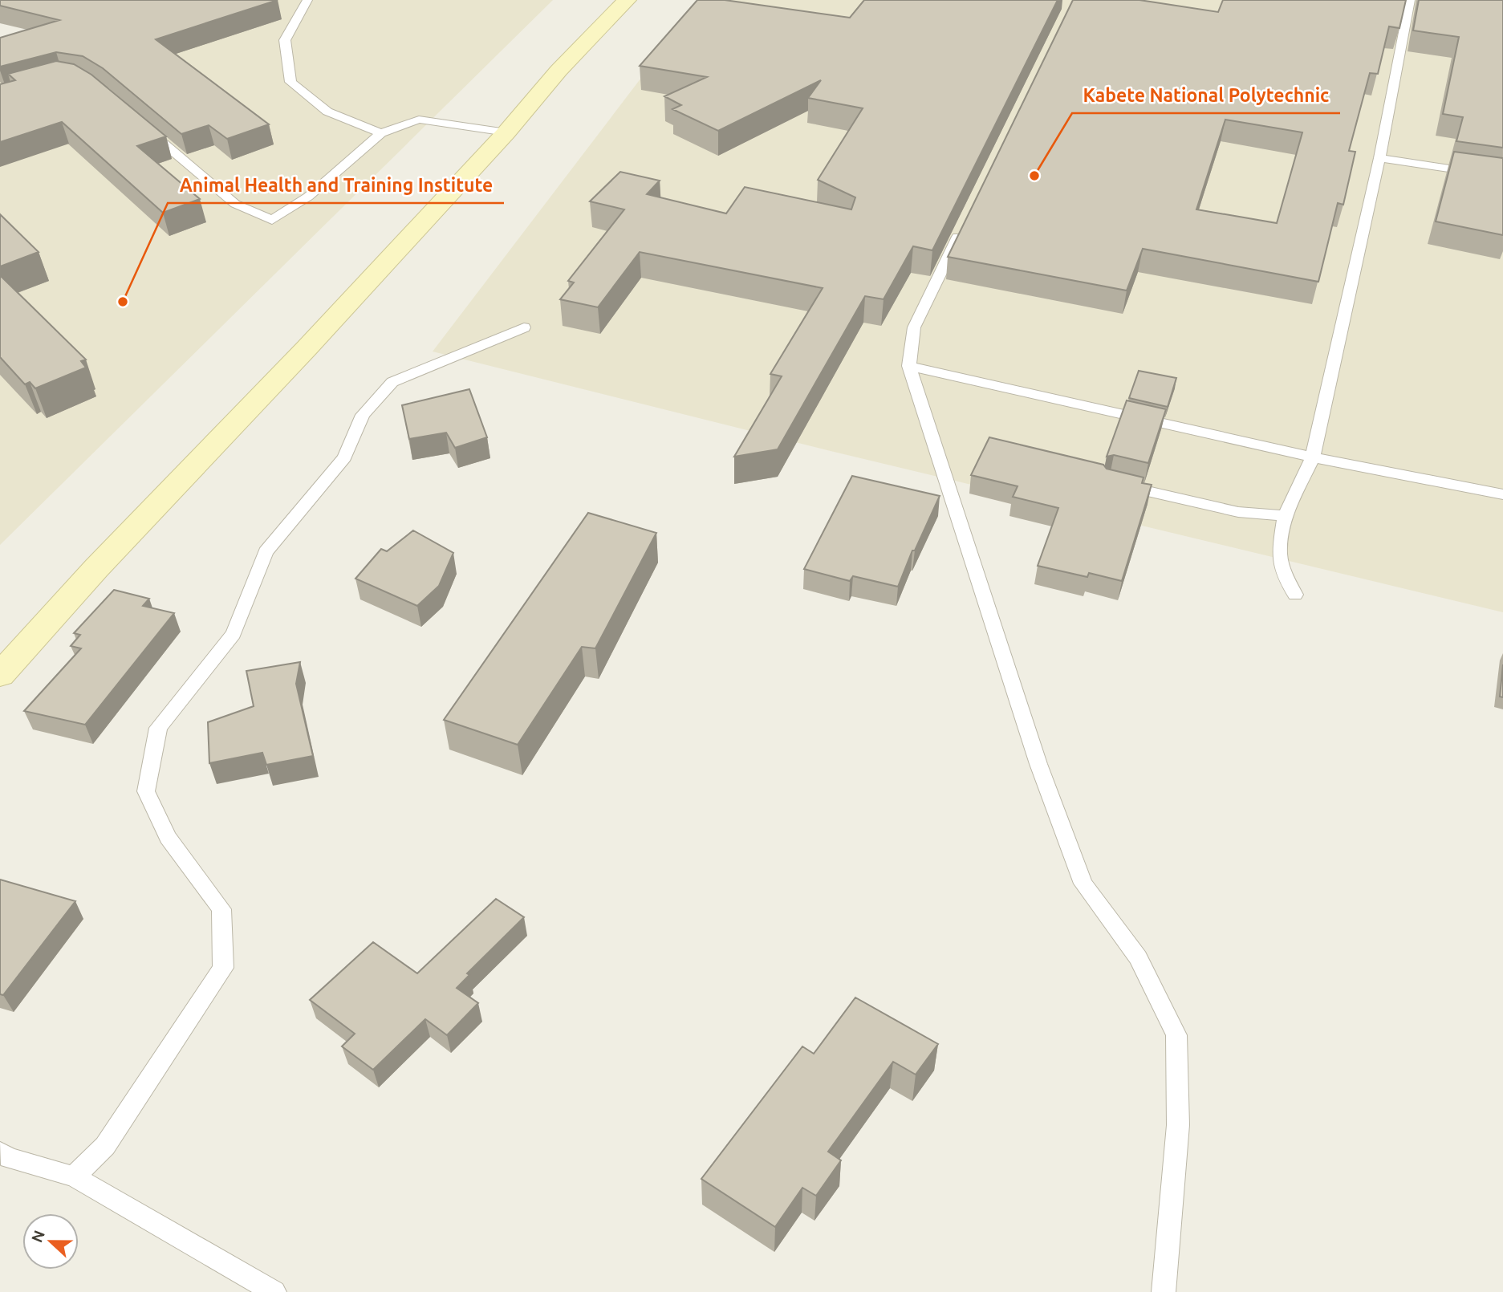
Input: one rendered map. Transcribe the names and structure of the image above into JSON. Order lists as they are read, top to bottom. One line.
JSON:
{"places":["Kabete National Polytechnic","Animal Health and Training Institute"],"north":"left"}
